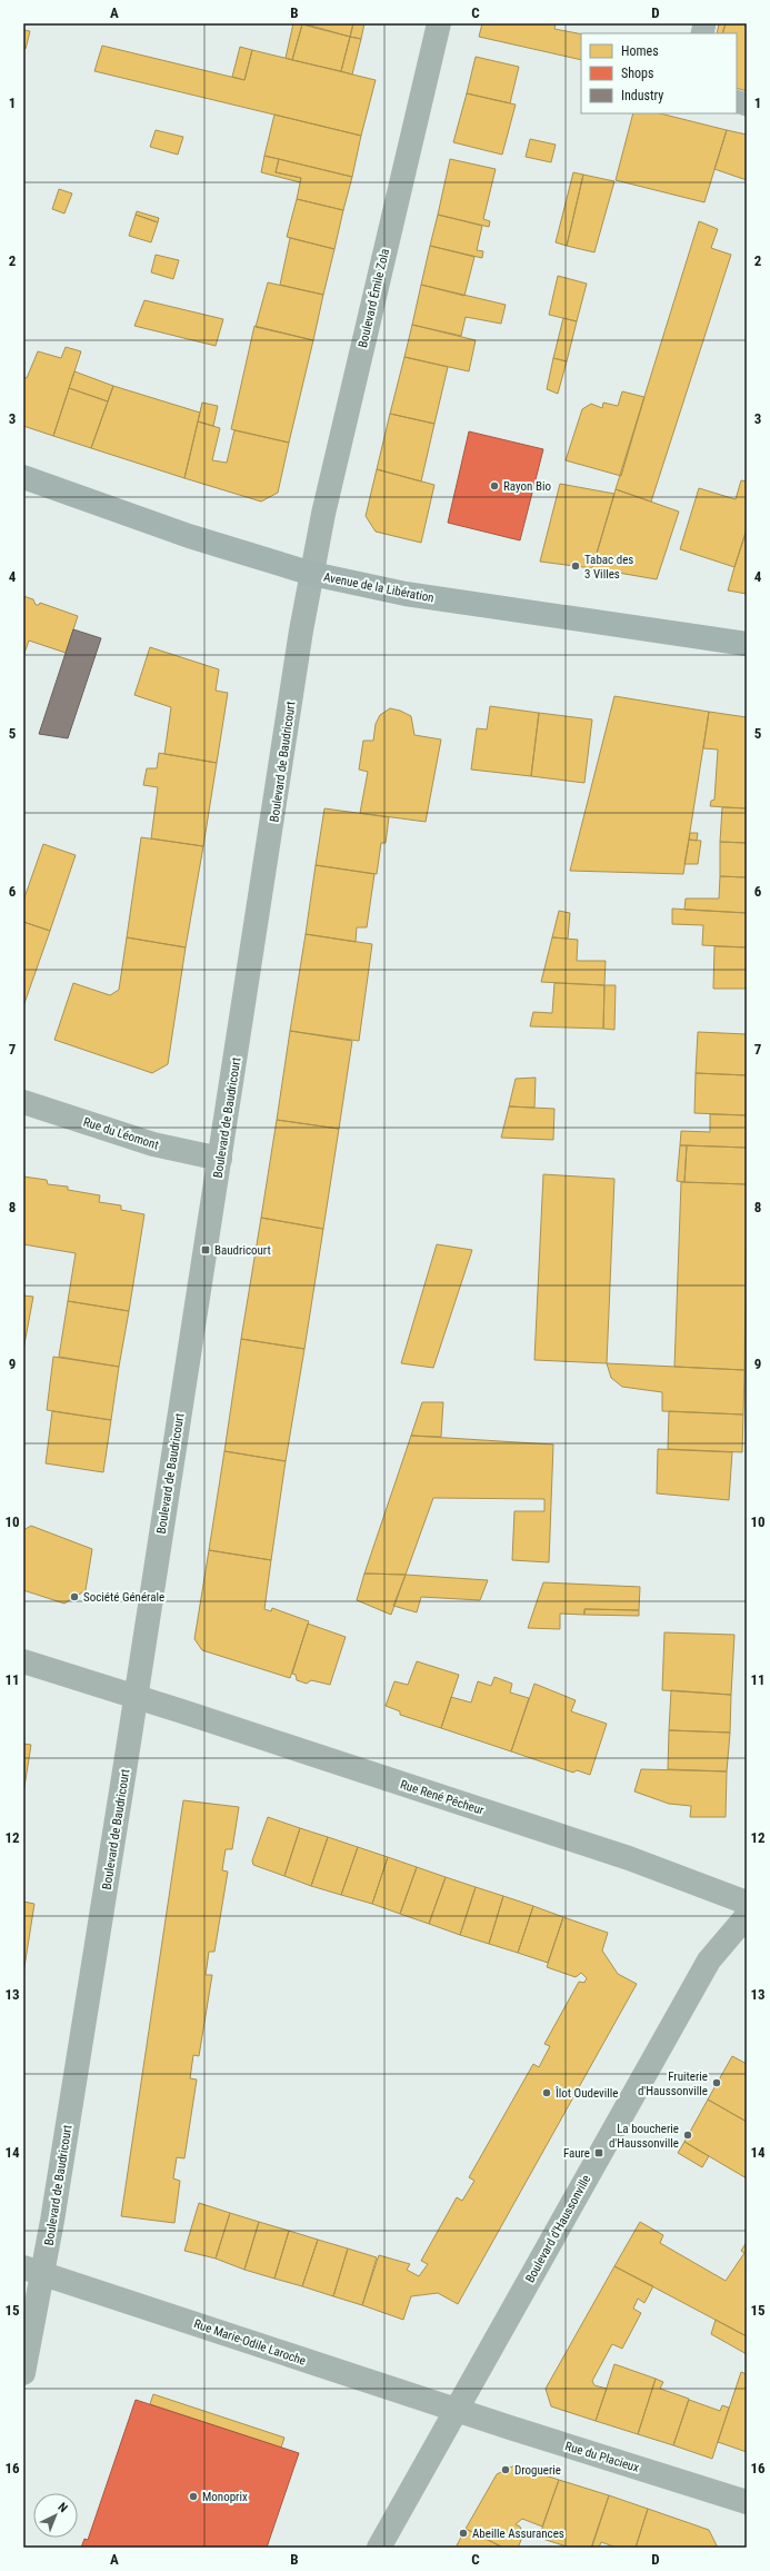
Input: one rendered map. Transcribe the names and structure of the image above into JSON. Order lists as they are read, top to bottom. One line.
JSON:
{"streets":{"main road":["Avenue de la Libération"],"street":["Boulevard Émile Zola","Boulevard de Baudricourt","Rue du Léomont","Rue René Pêcheur","Boulevard d'Haussonville","Rue Marie-Odile Laroche","Rue du Placieux"]},"crossings":[["Boulevard Émile Zola","Avenue de la Libération"],["Boulevard Émile Zola","Boulevard de Baudricourt"],["Avenue de la Libération","Boulevard de Baudricourt"],["Boulevard de Baudricourt","Rue du Léomont"],["Boulevard de Baudricourt","Rue René Pêcheur"],["Boulevard de Baudricourt","Rue Marie-Odile Laroche"],["Boulevard d'Haussonville","Rue Marie-Odile Laroche"],["Boulevard d'Haussonville","Rue du Placieux"],["Rue Marie-Odile Laroche","Rue du Placieux"]],"places":{"other":["Rayon Bio","Tabac des 3 Villes","Société Générale","Fruiterie d'Haussonville","Îlot Oudeville","La boucherie d'Haussonville","Droguerie","Monoprix","Abeille Assurances"],"transit":["Baudricourt","Faure"]},"legend":["Homes","Shops","Industry"],"north":"top right","grid":{"columns":["A","B","C","D"],"rows":["1","2","3","4","5","6","7","8","9","10","11","12","13","14","15","16"]}}
